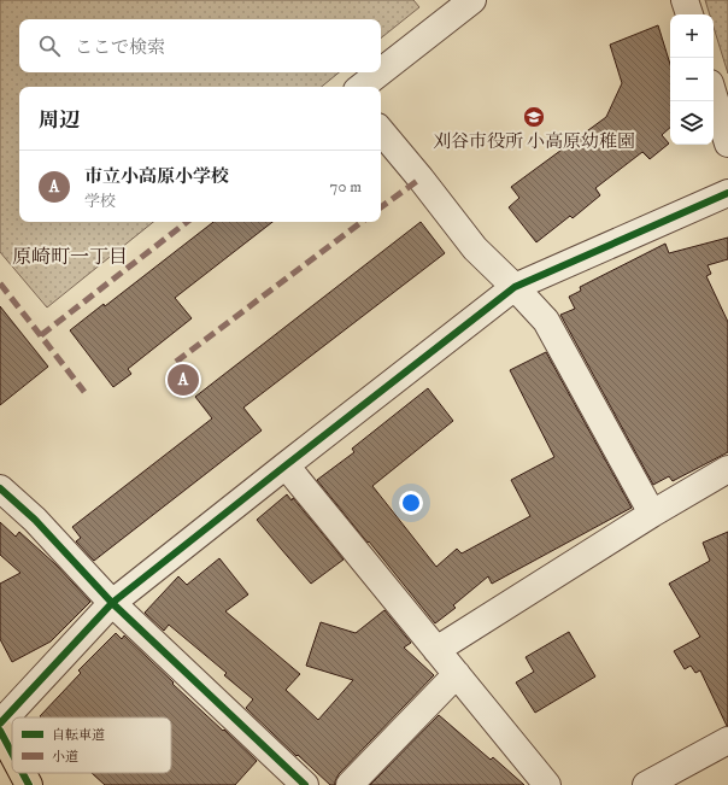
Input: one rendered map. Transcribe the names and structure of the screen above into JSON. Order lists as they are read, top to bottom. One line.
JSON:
{"districts":["原崎町一丁目"],"places":{"school or university":["刈谷市役所 小高原幼稚園"]},"legend":["自転車道","小道"],"page":{"map_buttons":["+","−"],"search":"ここで検索","heading":"周辺","list":[{"mark":"A","name":"市立小高原小学校","note":"学校","value":"70 m"}],"pins":"A"}}
